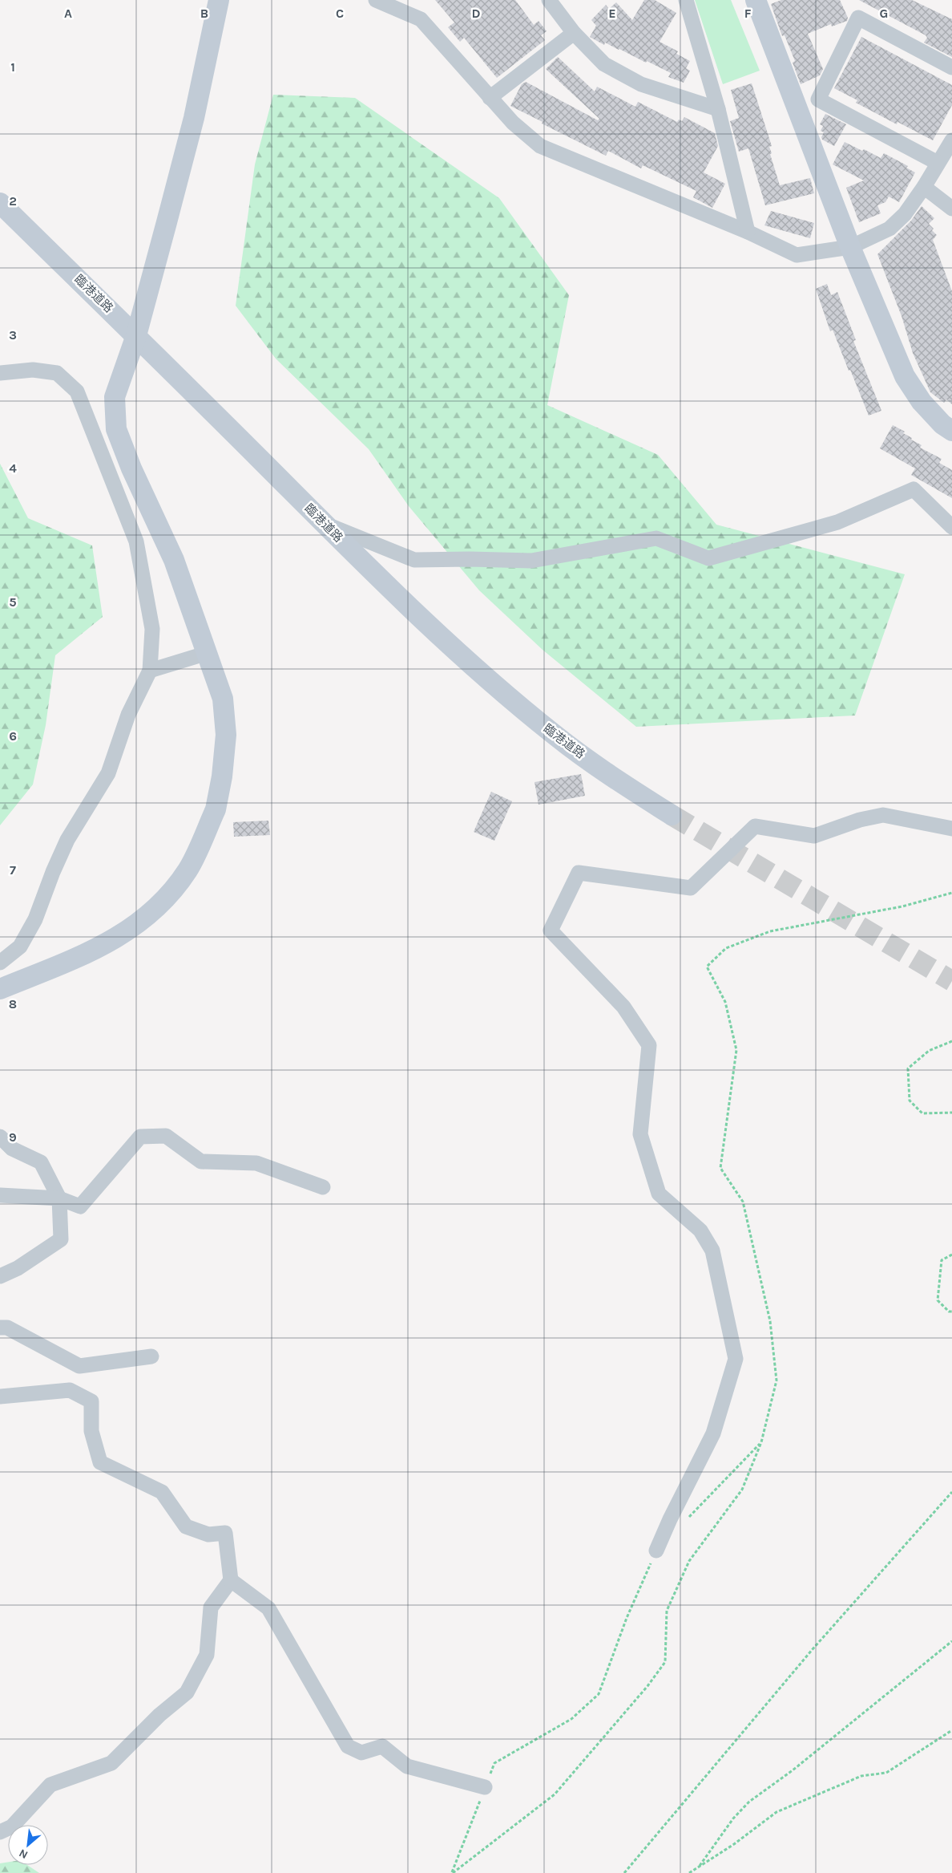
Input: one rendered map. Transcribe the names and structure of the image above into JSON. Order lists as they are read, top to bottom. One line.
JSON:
{"streets":{"street":["臨港道路"]},"north":"bottom left","grid":{"columns":["A","B","C","D","E","F","G"],"rows":["1","2","3","4","5","6","7","8","9"]}}
